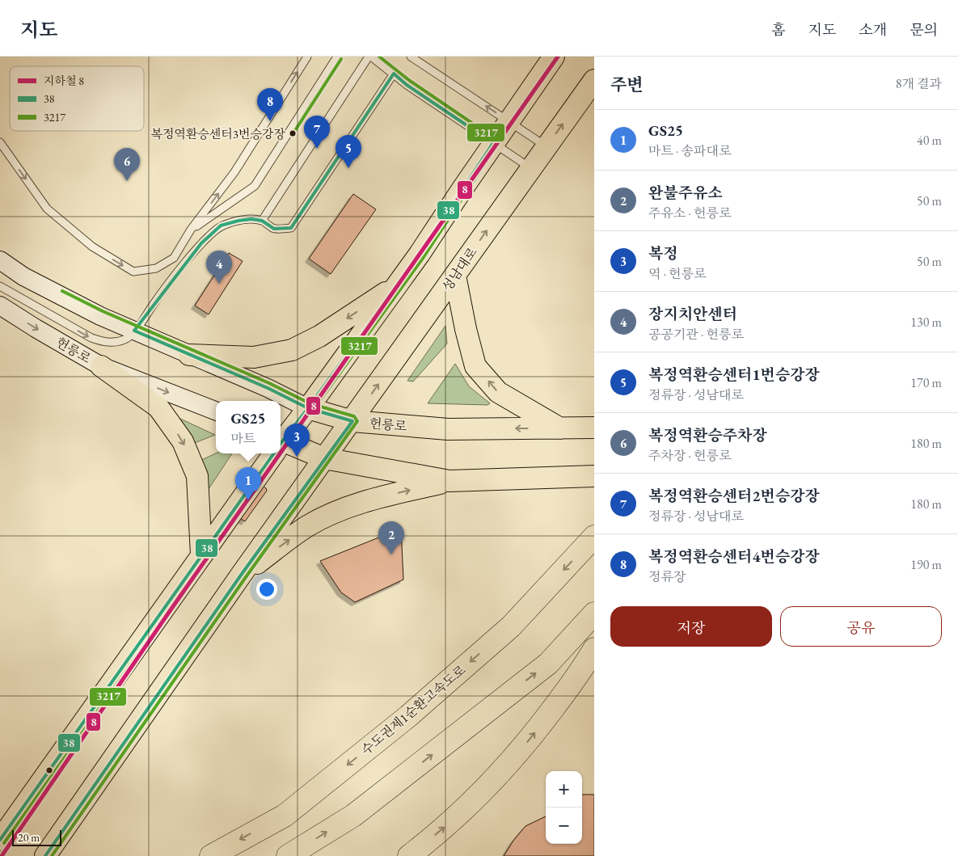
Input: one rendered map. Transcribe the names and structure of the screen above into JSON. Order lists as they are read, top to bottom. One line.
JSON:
{"streets":{"highway":["수도권제1순환고속도로"],"main road":["성남대로","헌릉로"]},"crossings":[["성남대로","헌릉로"]],"places":["복정역환승센터3번승강장"],"lines":["metro line 8","transit line 3217","transit line 38"],"legend":["지하철 8","38","3217"],"scale_bar":"20 m","page":{"header":"지도","nav":["홈","지도","소개","문의"],"heading":["주변","8개 결과"],"pins":["8","7","5","6","4","3","1","2"],"list":[{"mark":"1","name":"GS25","note":"마트 · 송파대로","value":"40 m"},{"mark":"2","name":"완불주유소","note":"주유소 · 헌릉로","value":"50 m"},{"mark":"3","name":"복정","note":"역 · 헌릉로","value":"50 m"},{"mark":"4","name":"장지치안센터","note":"공공기관 · 헌릉로","value":"130 m"},{"mark":"5","name":"복정역환승센터1번승강장","note":"정류장 · 성남대로","value":"170 m"},{"mark":"6","name":"복정역환승주차장","note":"주차장 · 헌릉로","value":"180 m"},{"mark":"7","name":"복정역환승센터2번승강장","note":"정류장 · 성남대로","value":"180 m"},{"mark":"8","name":"복정역환승센터4번승강장","note":"정류장","value":"190 m"}],"popup":["GS25","마트"],"buttons":["저장","공유"],"map_buttons":["+","−"],"scale":"20 m"}}
